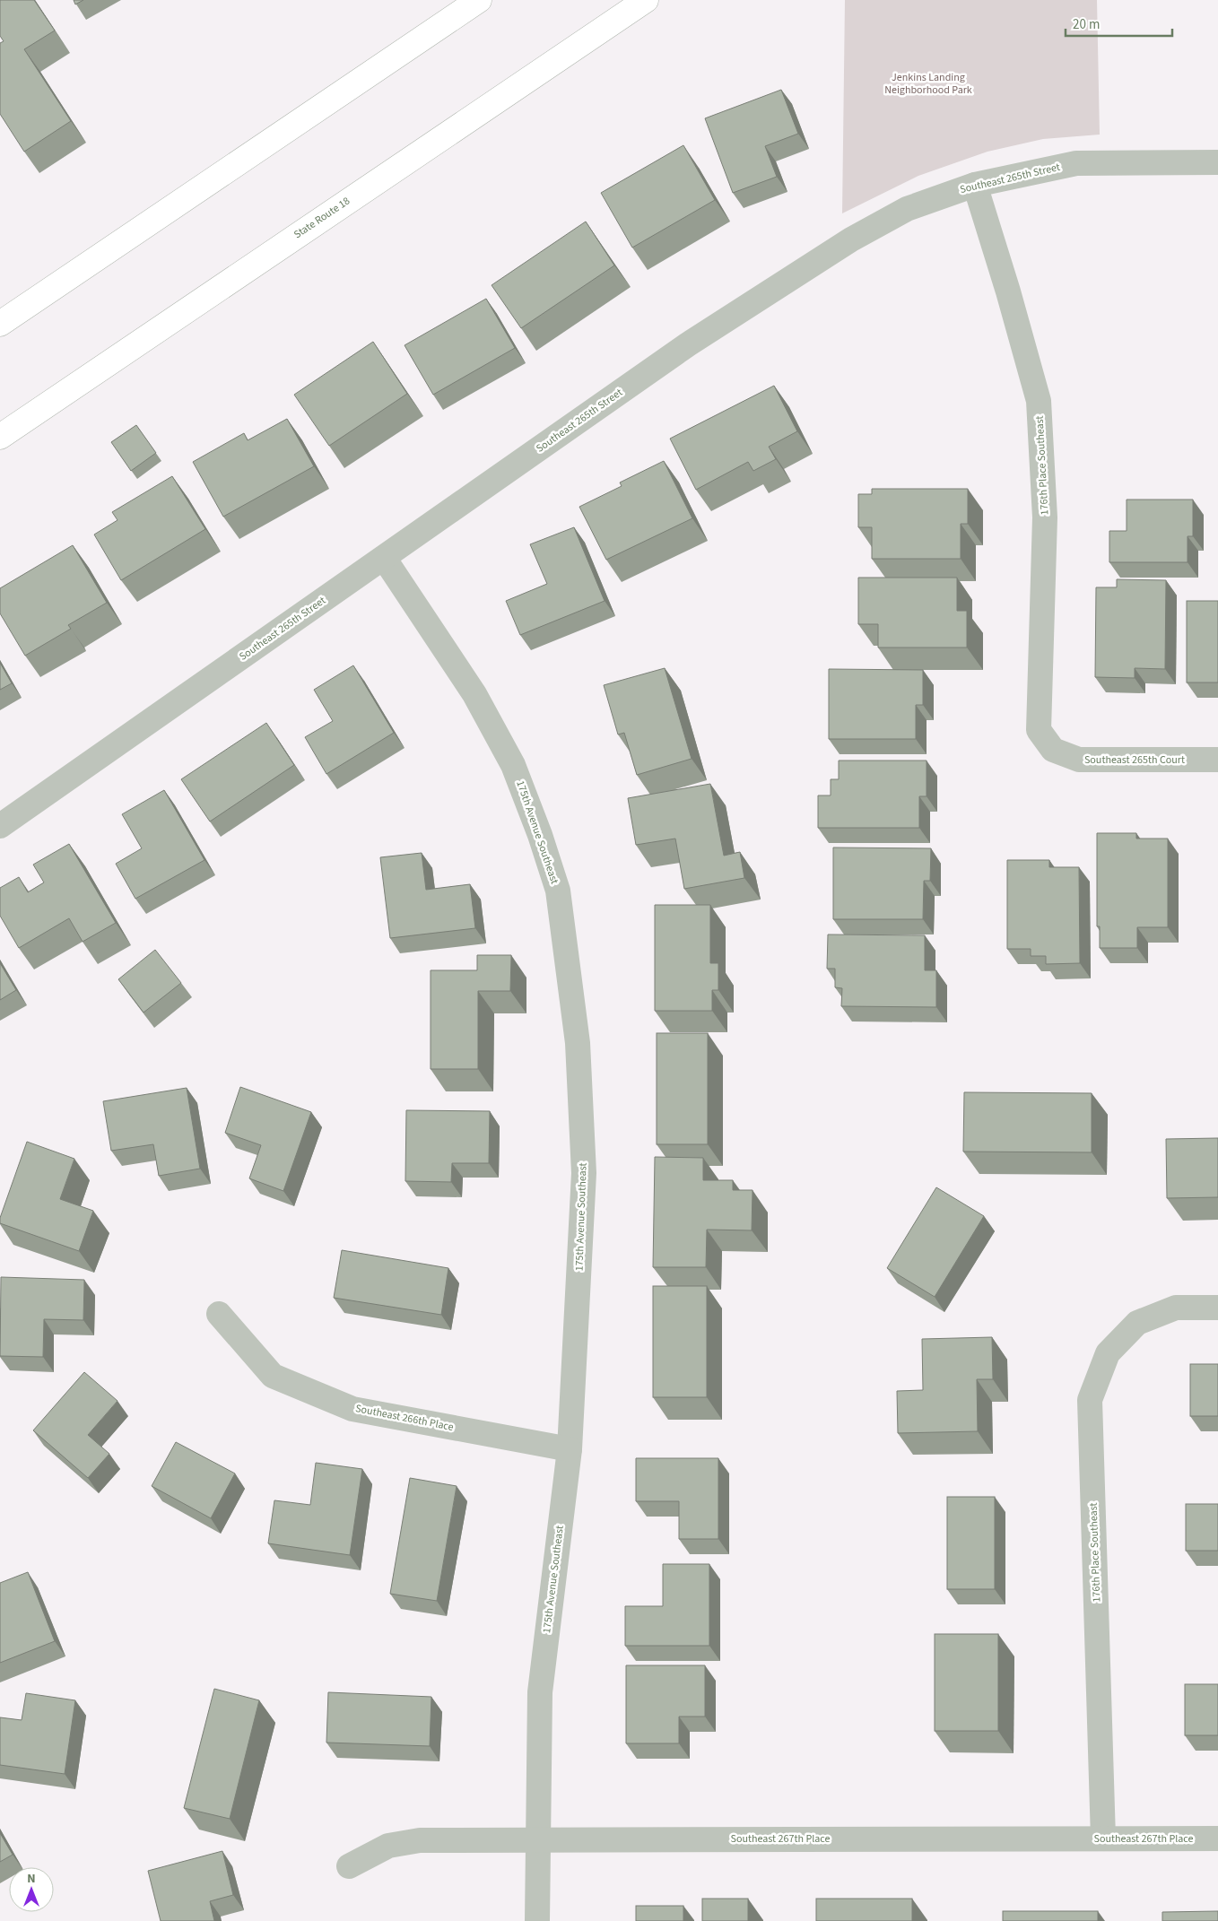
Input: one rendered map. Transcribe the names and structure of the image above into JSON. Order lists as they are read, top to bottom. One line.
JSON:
{"streets":{"highway":["State Route 18"],"street":["Southeast 265th Street","176th Place Southeast","Southeast 265th Court","175th Avenue Southeast","Southeast 266th Place","Southeast 267th Place"]},"crossings":[["Southeast 265th Street","176th Place Southeast"],["Southeast 265th Street","175th Avenue Southeast"],["176th Place Southeast","Southeast 265th Court"],["176th Place Southeast","Southeast 267th Place"],["175th Avenue Southeast","Southeast 266th Place"],["175th Avenue Southeast","Southeast 267th Place"]],"parks":["Jenkins Landing Neighborhood Park"],"scale_bar":"20 m","north":"top"}
